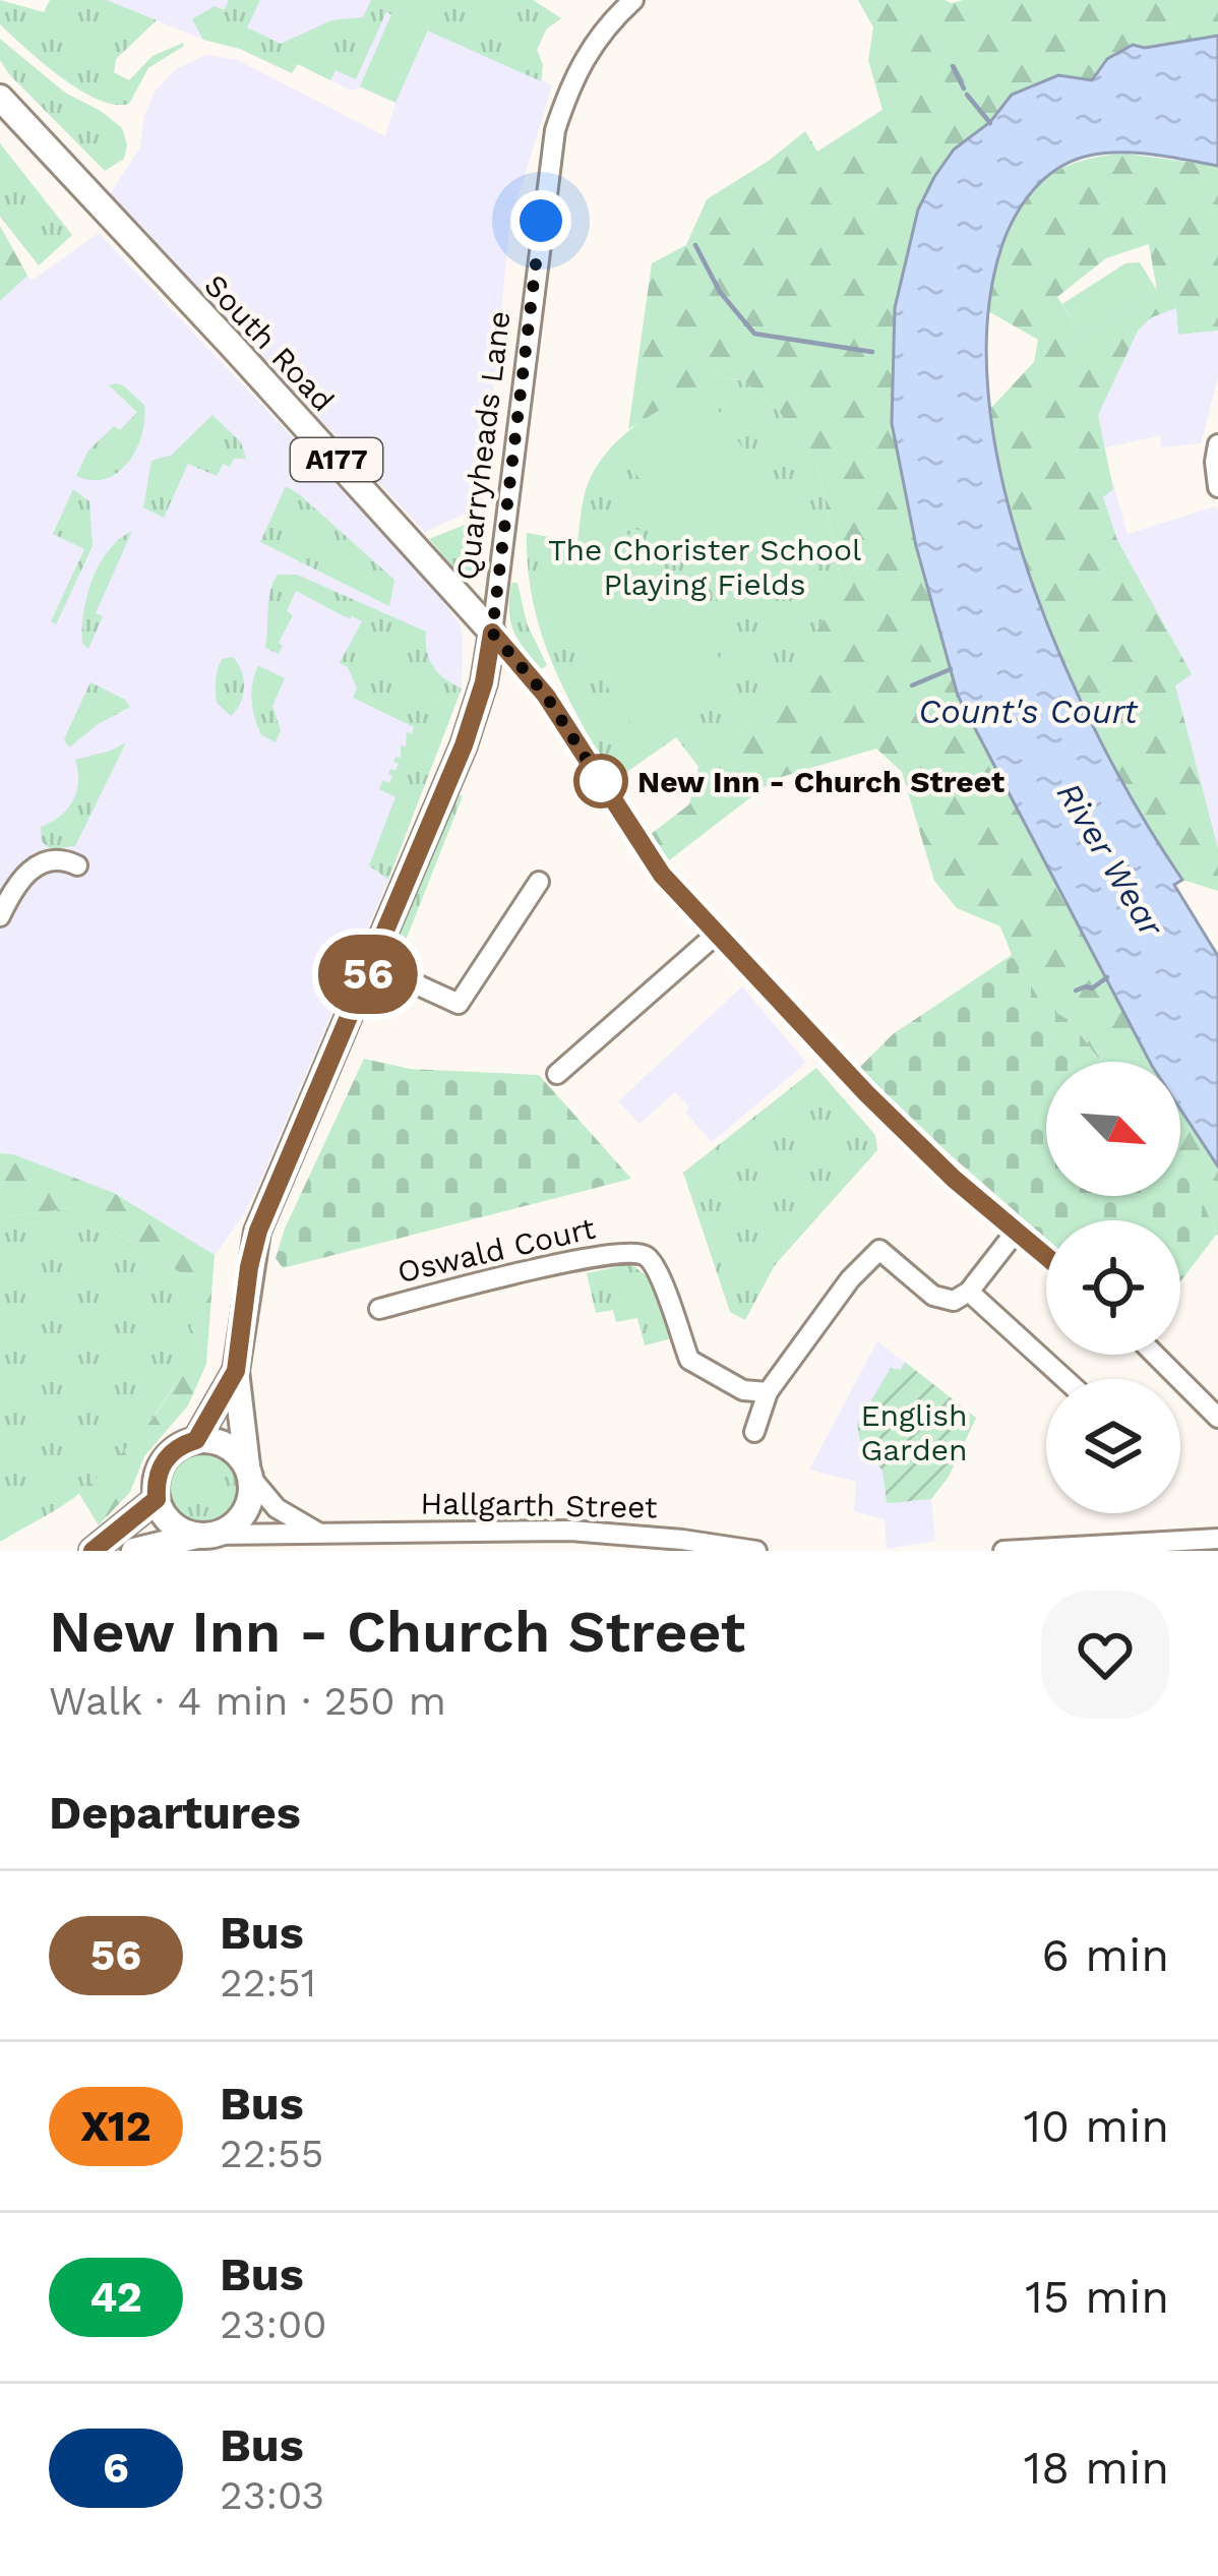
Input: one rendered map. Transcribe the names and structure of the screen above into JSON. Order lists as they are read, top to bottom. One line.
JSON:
{"streets":{"main road":["South Road","A177"],"street":["Quarryheads Lane","Oswald Court","Hallgarth Street"]},"crossings":[["South Road","Quarryheads Lane"]],"water":["Count's Court","River Wear"],"parks":["The Chorister School Playing Fields","English Garden"],"places":["New Inn - Church Street"],"lines":["bus line 56"],"north":"bottom right","page":{"on_map":"56","heading":[["New Inn - Church Street","Walk · 4 min · 250 m"],"Departures"],"list":[{"mark":"56","name":"Bus","note":"22:51","value":"6 min"},{"mark":"X12","name":"Bus","note":"22:55","value":"10 min"},{"mark":"42","name":"Bus","note":"23:00","value":"15 min"},{"mark":"6","name":"Bus","note":"23:03","value":"18 min"}]}}
